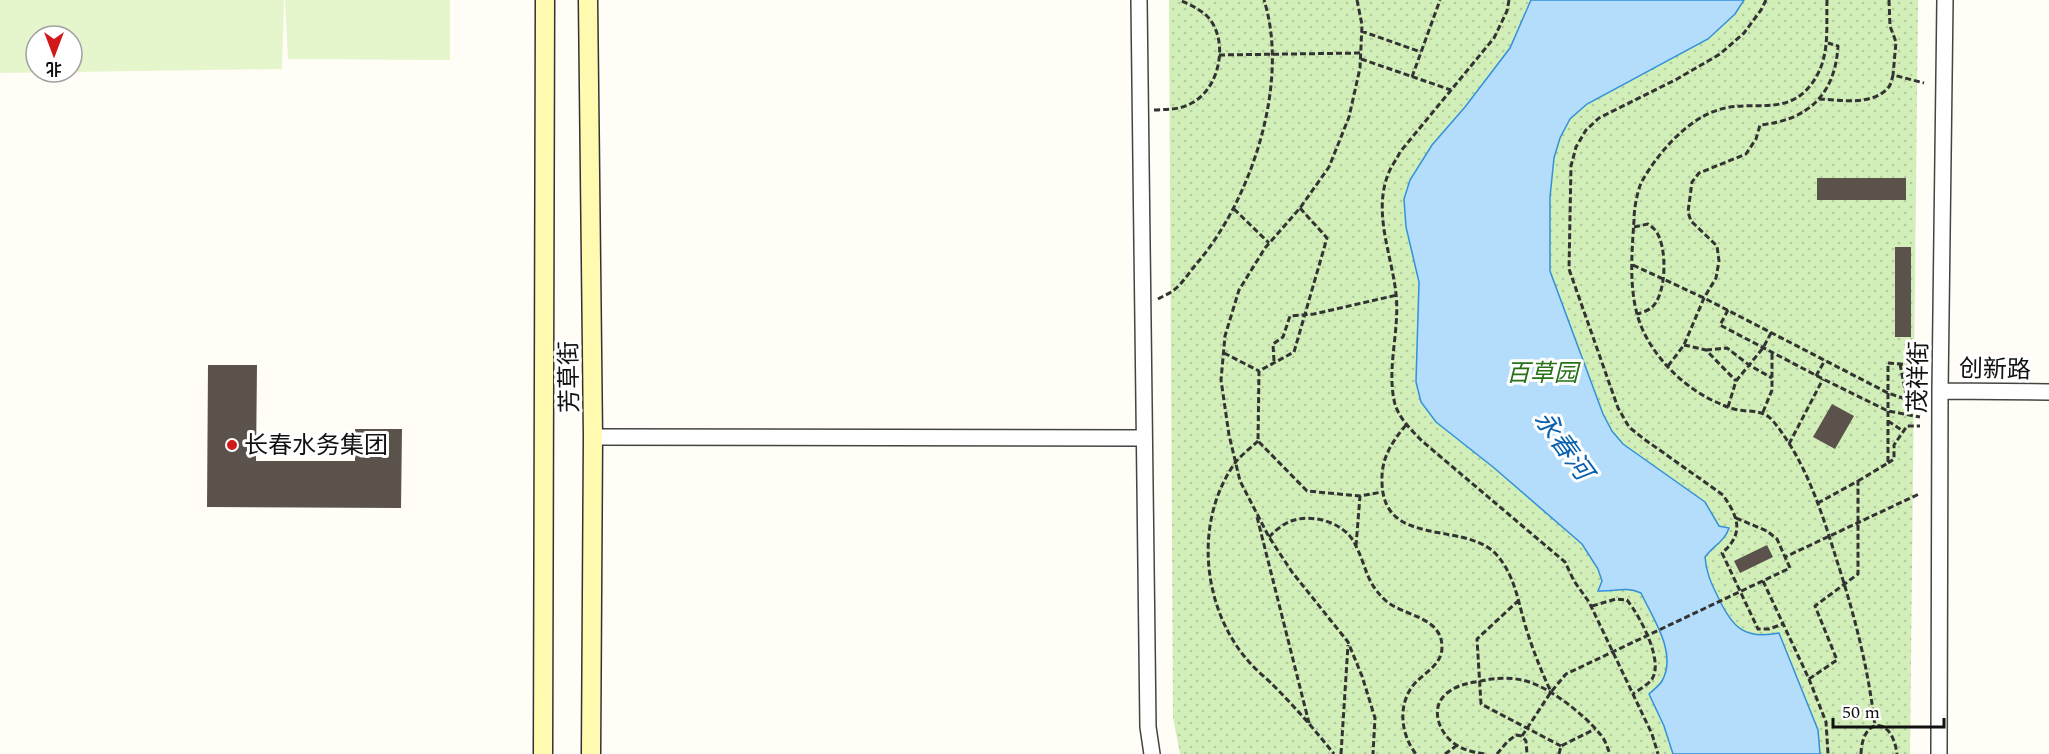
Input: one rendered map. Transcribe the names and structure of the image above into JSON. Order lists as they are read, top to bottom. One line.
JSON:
{"streets":{"main road":["芳草街"],"street":["创新路","茂祥街"]},"crossings":[["创新路","茂祥街"]],"water":["永春河"],"parks":["百草园"],"places":["长春水务集团"],"scale_bar":"50 m","north":"bottom"}
